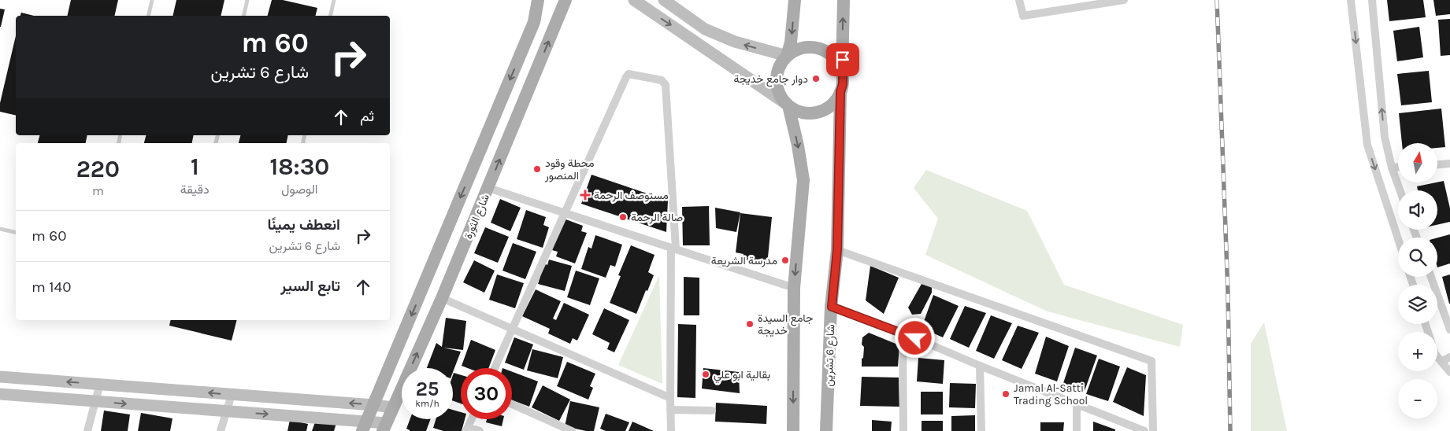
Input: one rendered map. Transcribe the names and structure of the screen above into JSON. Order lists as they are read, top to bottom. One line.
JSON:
{"streets":{"main road":["شارع الثورة","شارع 6 تشرين"]},"places":{"other":["دوار جامع خديجة","محطة وقود المنصور","صالة الرحمة","مدرسة الشريعة","جامع السيدة خديجة","بقالية ابو علي","Jamal Al-Satti Trading School"],"health":["مستوصف الرحمة"]},"north":"top","page":{"turn":["60 m","شارع 6 تشرين"],"then":"ثم","map_buttons":["+","−"],"eta":["18:30","الوصول","1","دقيقة","220","m"],"list":[{"name":"انعطف يمينًا","note":"شارع 6 تشرين","value":"60 m"},{"name":"تابع السير","value":"140 m"}],"speed":"25 km/h","limit":"30"}}
